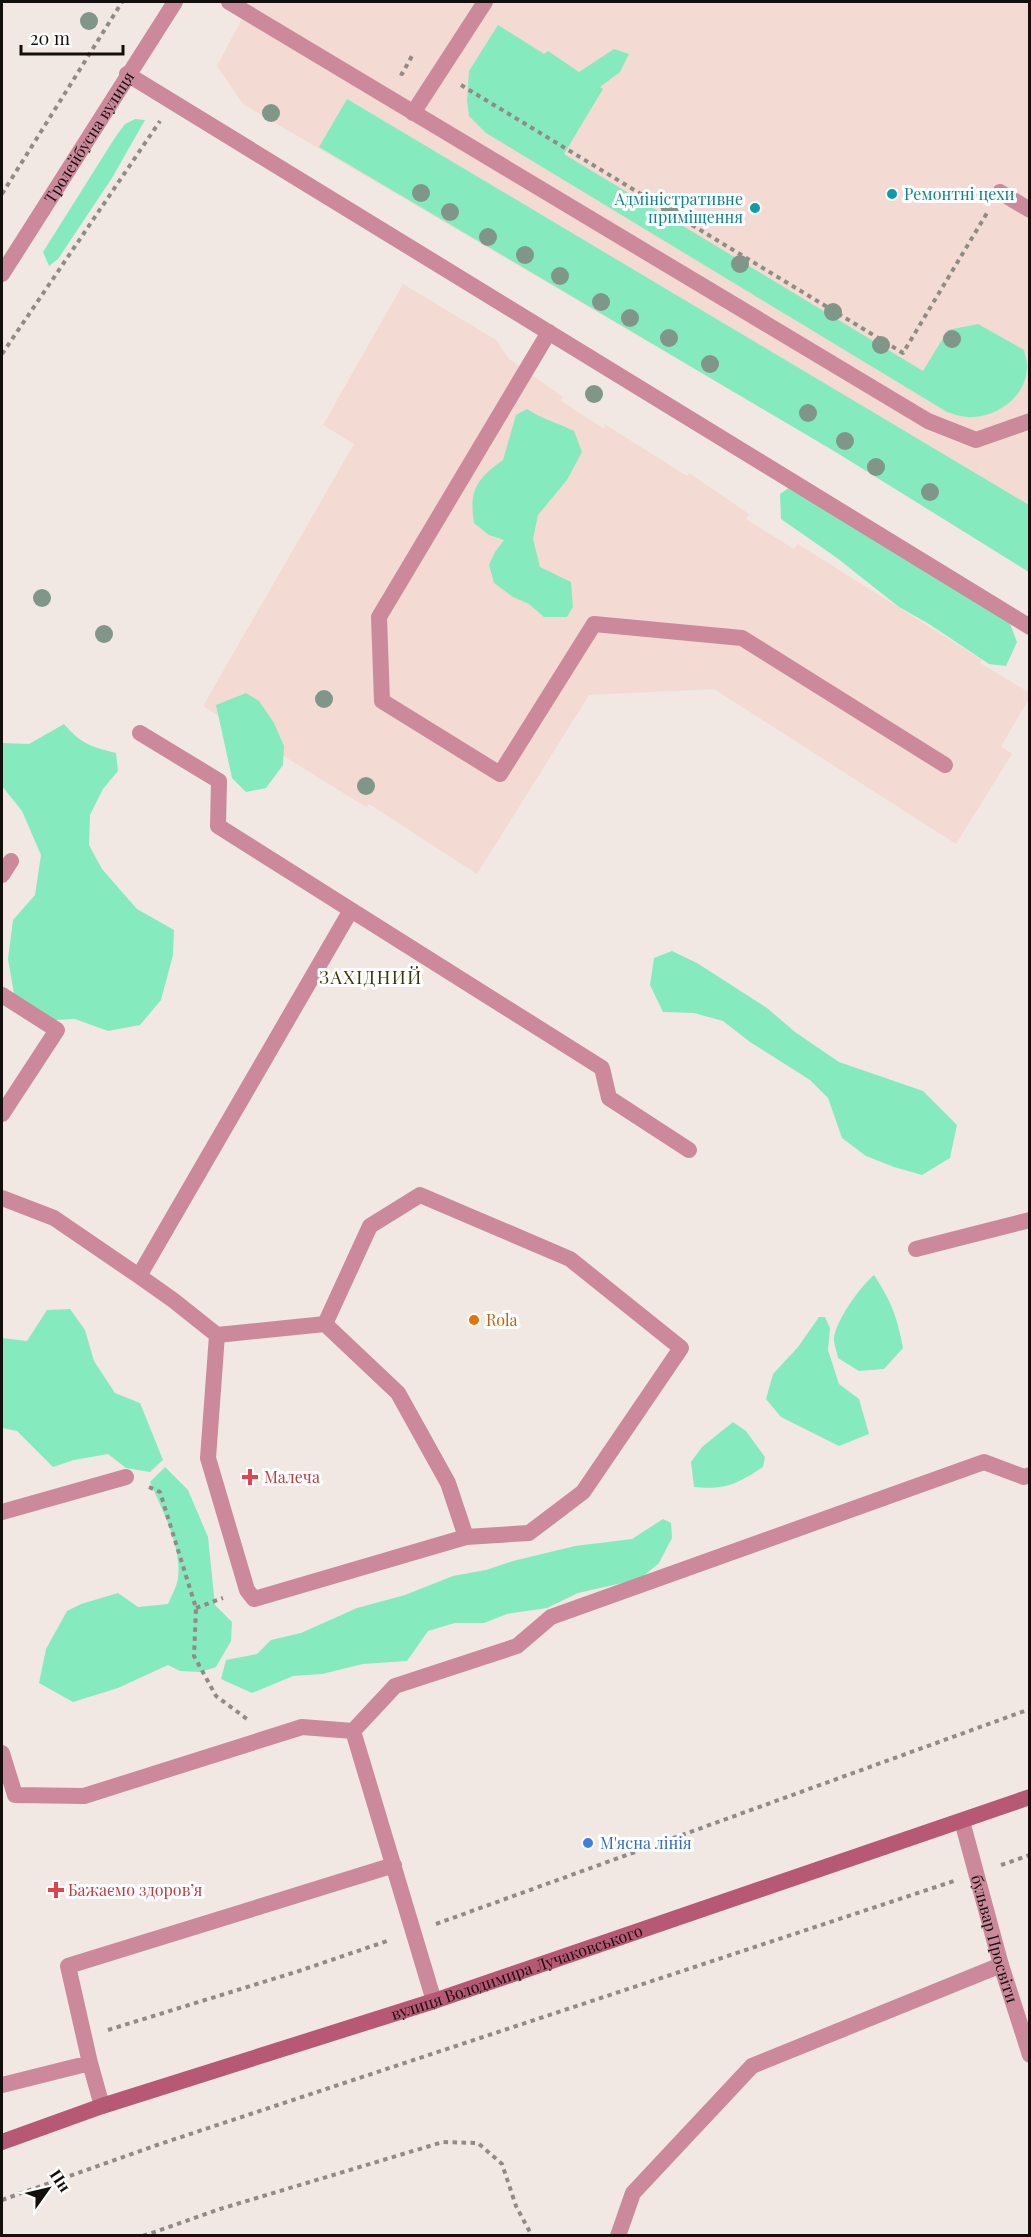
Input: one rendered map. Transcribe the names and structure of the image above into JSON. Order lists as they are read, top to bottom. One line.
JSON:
{"streets":{"main road":["вулиця Володимира Лучаковського"],"street":["Тролейбусна вулиця","бульвар Просвіти"]},"crossings":[["бульвар Просвіти","вулиця Володимира Лучаковського"]],"districts":["ЗАХІДНИЙ"],"places":{"other":["Ремонтні цехи","Адміністративне приміщення","Rola","М'ясна лінія"],"health":["Малеча","Бажаємо здоровʼя"]},"scale_bar":"20 m","north":"top right"}
